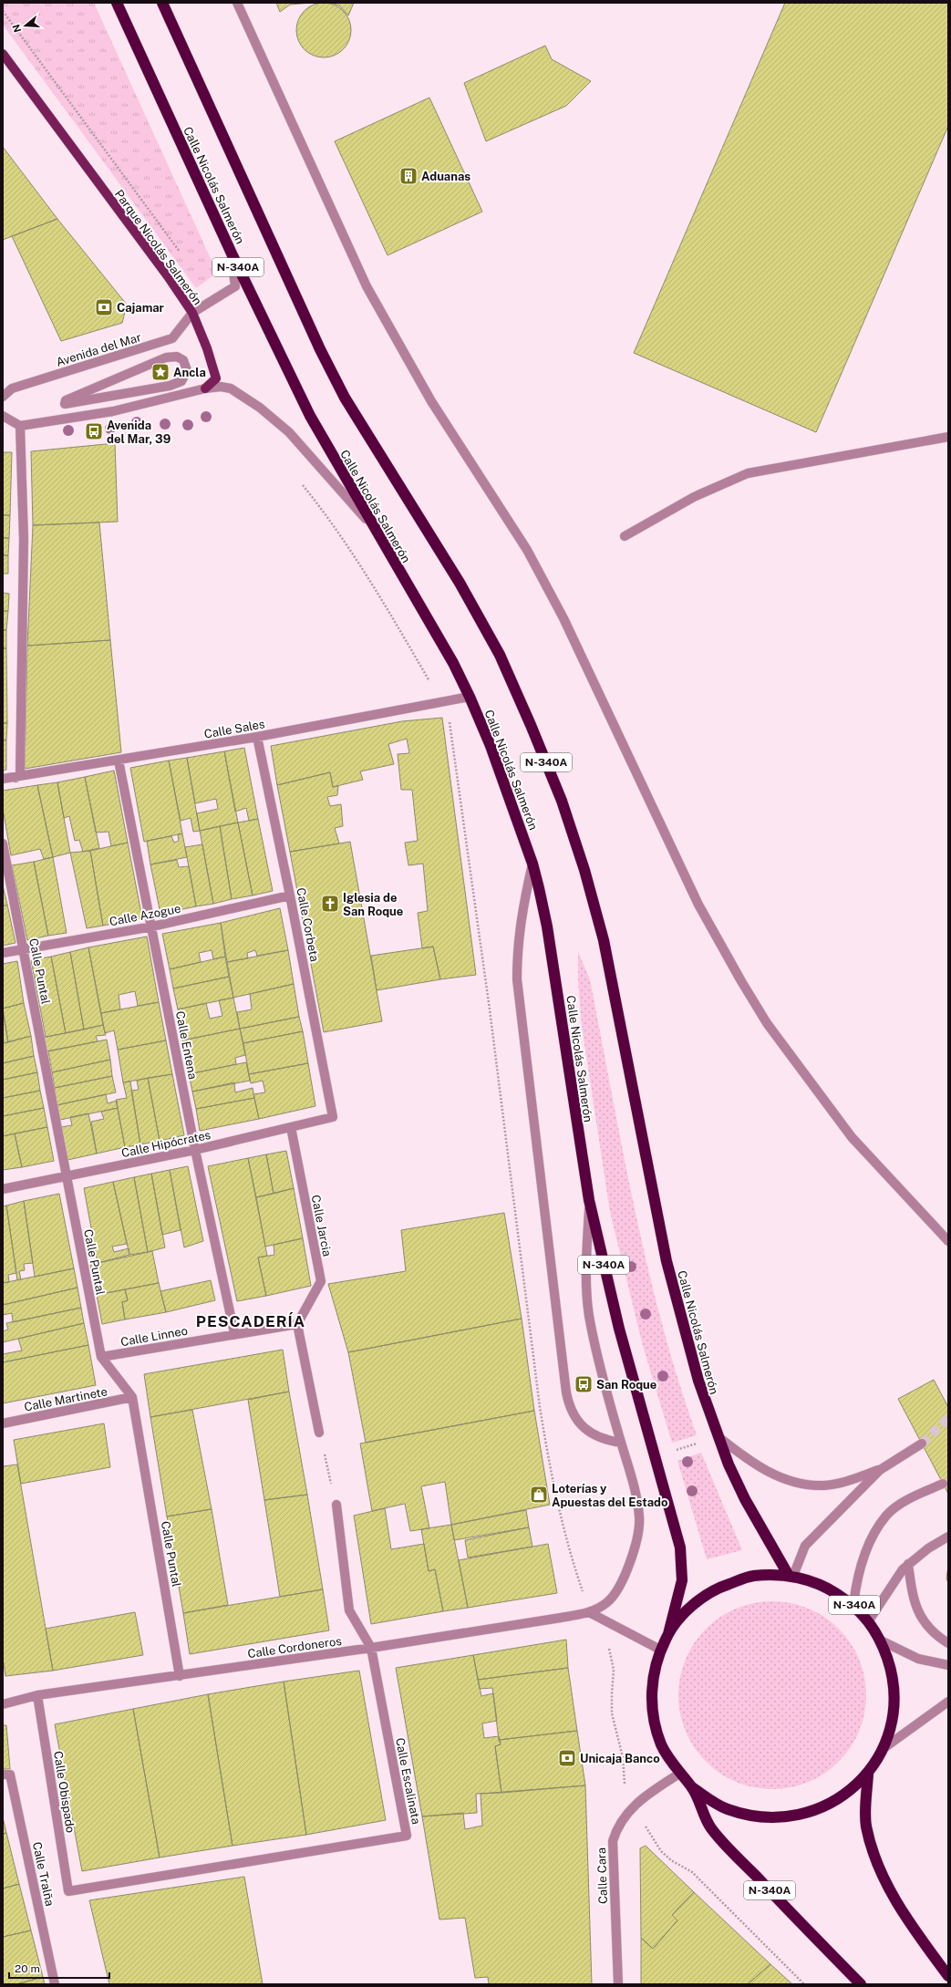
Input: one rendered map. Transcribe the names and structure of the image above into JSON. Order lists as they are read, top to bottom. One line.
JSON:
{"streets":{"highway":["Calle Nicolás Salmerón","N-340A"],"main road":["Parque Nicolás Salmerón"],"street":["Avenida del Mar","Calle Sales","Calle Azogue","Calle Corbeta","Calle Puntal","Calle Entena","Calle Hipócrates","Calle Jarcia","Calle Linneo","Calle Martinete","Calle Cordoneros","Calle Escalinata","Calle Obispado","Calle Tralña","Calle Cara"]},"crossings":[["Calle Nicolás Salmerón","N-340A"],["Calle Nicolás Salmerón","Calle Sales"],["Calle Nicolás Salmerón","Calle Cordoneros"],["Parque Nicolás Salmerón","Avenida del Mar"],["N-340A","Calle Cara"],["Calle Sales","Calle Corbeta"],["Calle Sales","Calle Entena"],["Calle Azogue","Calle Corbeta"],["Calle Azogue","Calle Puntal"],["Calle Azogue","Calle Entena"],["Calle Corbeta","Calle Hipócrates"],["Calle Puntal","Calle Hipócrates"],["Calle Puntal","Calle Linneo"],["Calle Puntal","Calle Martinete"],["Calle Puntal","Calle Cordoneros"],["Calle Entena","Calle Hipócrates"],["Calle Entena","Calle Linneo"],["Calle Hipócrates","Calle Jarcia"],["Calle Jarcia","Calle Linneo"],["Calle Cordoneros","Calle Escalinata"],["Calle Cordoneros","Calle Obispado"],["Calle Escalinata","Calle Obispado"]],"districts":["PESCADERÍA"],"places":{"building":["Aduanas"],"bank":["Cajamar","Unicaja Banco"],"place":["Ancla"],"bus stop":["Avenida del Mar, 39","San Roque"],"church":["Iglesia de San Roque"],"shop":["Loterías y Apuestas del Estado"]},"scale_bar":"20 m","north":"left"}
